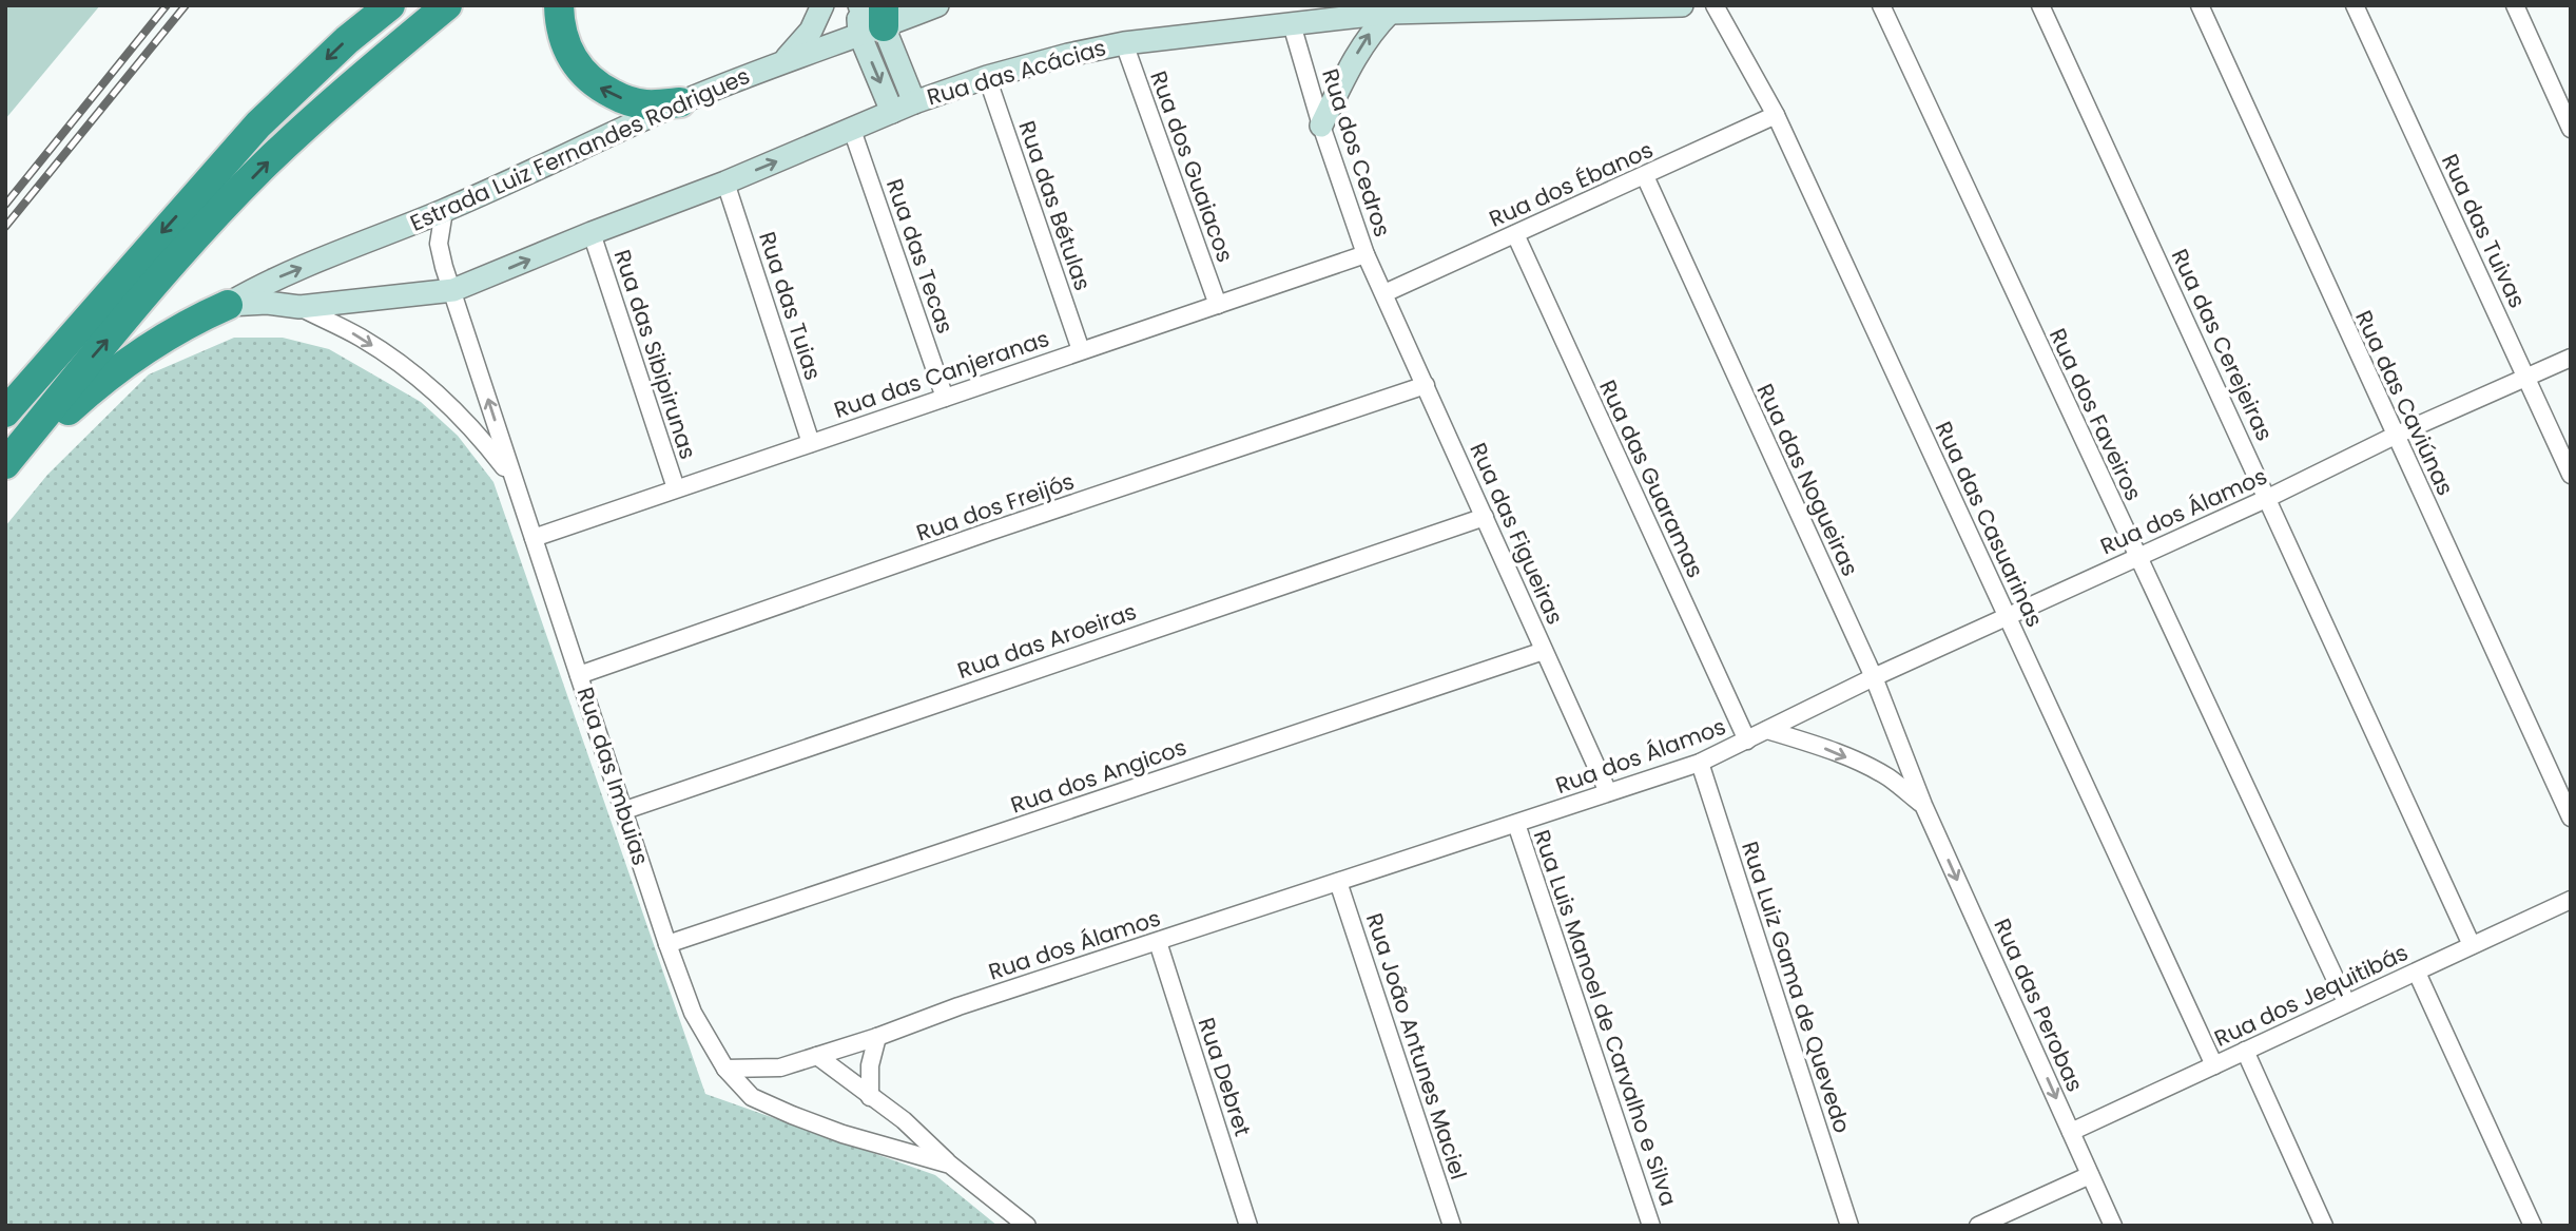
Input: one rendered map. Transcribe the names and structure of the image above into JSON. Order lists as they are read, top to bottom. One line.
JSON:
{"streets":{"street":["Rua das Acácias","Estrada Luiz Fernandes Rodrigues","Rua dos Cedros","Rua dos Guaiacos","Rua dos Ébanos","Rua das Bétulas","Rua das Tuivas","Rua das Tecas","Rua das Tuias","Rua das Cerejeiras","Rua das Sibipirunas","Rua das Canjeranas","Rua das Caviúnas","Rua dos Faveiros","Rua das Guaramas","Rua das Nogueiras","Rua dos Freijós","Rua dos Álamos","Rua das Casuarinas","Rua das Figueiras","Rua das Aroeiras","Rua das Imbuias","Rua dos Angicos","Rua Luiz Gama de Quevedo","Rua dos Jequitibás","Rua das Perobas","Rua Luis Manoel de Carvalho e Silva","Rua João Antunes Maciel","Rua Debret"]},"crossings":[["Rua das Acácias","Rua dos Cedros"],["Rua das Acácias","Rua dos Guaiacos"],["Rua das Acácias","Rua das Bétulas"],["Rua das Acácias","Rua das Tecas"],["Rua das Acácias","Rua das Tuias"],["Rua das Acácias","Rua das Sibipirunas"],["Rua das Acácias","Rua das Imbuias"],["Estrada Luiz Fernandes Rodrigues","Rua das Imbuias"],["Rua dos Cedros","Rua dos Ébanos"],["Rua dos Cedros","Rua das Canjeranas"],["Rua dos Cedros","Rua das Figueiras"],["Rua dos Guaiacos","Rua das Canjeranas"],["Rua dos Ébanos","Rua das Guaramas"],["Rua dos Ébanos","Rua das Nogueiras"],["Rua dos Ébanos","Rua das Casuarinas"],["Rua dos Ébanos","Rua das Figueiras"],["Rua das Bétulas","Rua das Canjeranas"],["Rua das Tuivas","Rua dos Álamos"],["Rua das Tecas","Rua das Canjeranas"],["Rua das Tuias","Rua das Canjeranas"],["Rua das Cerejeiras","Rua dos Álamos"],["Rua das Cerejeiras","Rua dos Jequitibás"],["Rua das Sibipirunas","Rua das Canjeranas"],["Rua das Canjeranas","Rua das Imbuias"],["Rua das Caviúnas","Rua dos Álamos"],["Rua dos Faveiros","Rua dos Álamos"],["Rua dos Faveiros","Rua dos Jequitibás"],["Rua das Guaramas","Rua dos Álamos"],["Rua das Nogueiras","Rua dos Álamos"],["Rua das Nogueiras","Rua das Perobas"],["Rua dos Freijós","Rua das Figueiras"],["Rua dos Freijós","Rua das Imbuias"],["Rua dos Álamos","Rua das Casuarinas"],["Rua dos Álamos","Rua das Figueiras"],["Rua dos Álamos","Rua das Imbuias"],["Rua dos Álamos","Rua Luiz Gama de Quevedo"],["Rua dos Álamos","Rua Luis Manoel de Carvalho e Silva"],["Rua dos Álamos","Rua João Antunes Maciel"],["Rua dos Álamos","Rua Debret"],["Rua das Casuarinas","Rua dos Jequitibás"],["Rua das Figueiras","Rua das Aroeiras"],["Rua das Figueiras","Rua dos Angicos"],["Rua das Aroeiras","Rua das Imbuias"],["Rua das Imbuias","Rua dos Angicos"],["Rua dos Jequitibás","Rua das Perobas"]],"one_way":["Rua das Perobas"]}
